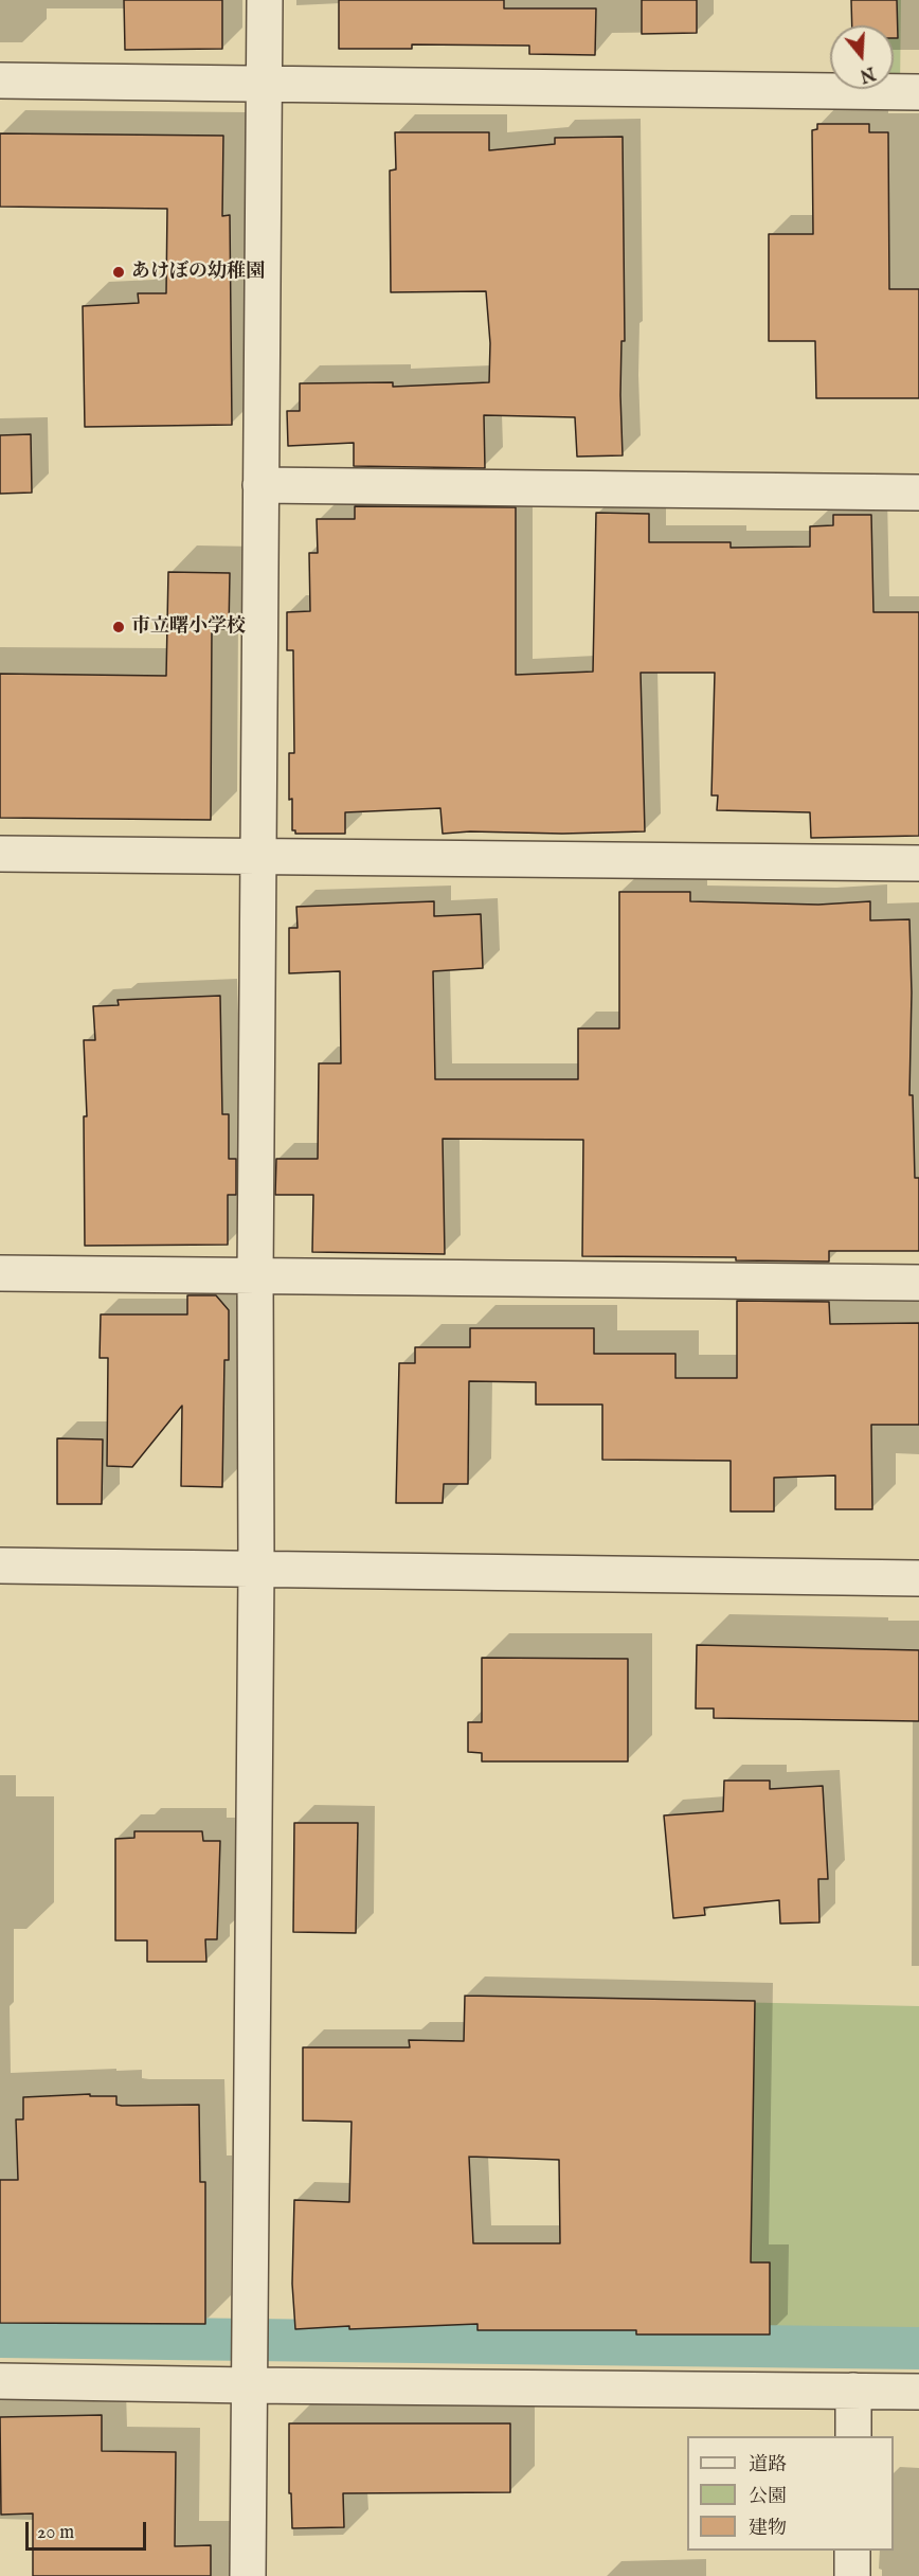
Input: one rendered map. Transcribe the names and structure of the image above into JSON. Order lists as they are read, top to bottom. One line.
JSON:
{"places":["あけぼの幼稚園","市立曙小学校"],"legend":["道路","公園","建物"],"scale_bar":"20 m","north":"bottom"}
